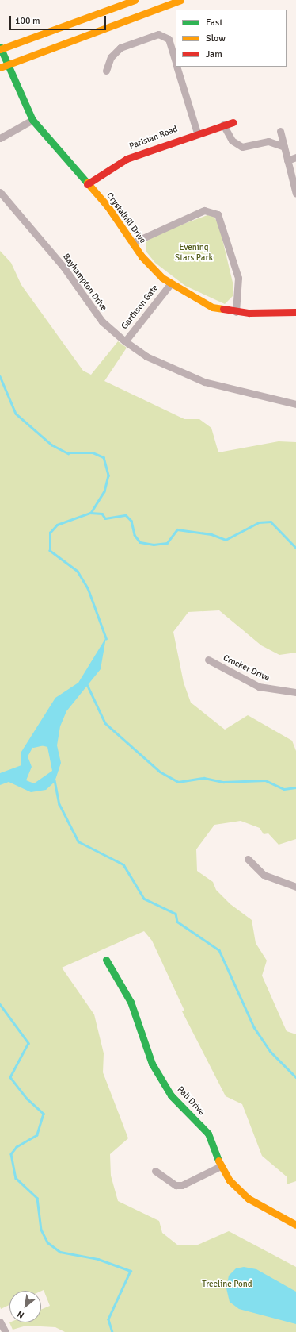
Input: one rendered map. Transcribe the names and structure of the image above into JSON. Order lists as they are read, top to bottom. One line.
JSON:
{"streets":{"street":["Parisian Road","Crystalhill Drive","Bayhampton Drive","Garthson Gate","Crocker Drive","Pali Drive"]},"crossings":[["Parisian Road","Crystalhill Drive"],["Crystalhill Drive","Garthson Gate"],["Bayhampton Drive","Garthson Gate"]],"parks":["Evening Stars Park","Treeline Pond"],"legend":["Fast","Slow","Jam"],"scale_bar":"100 m","north":"bottom left"}
